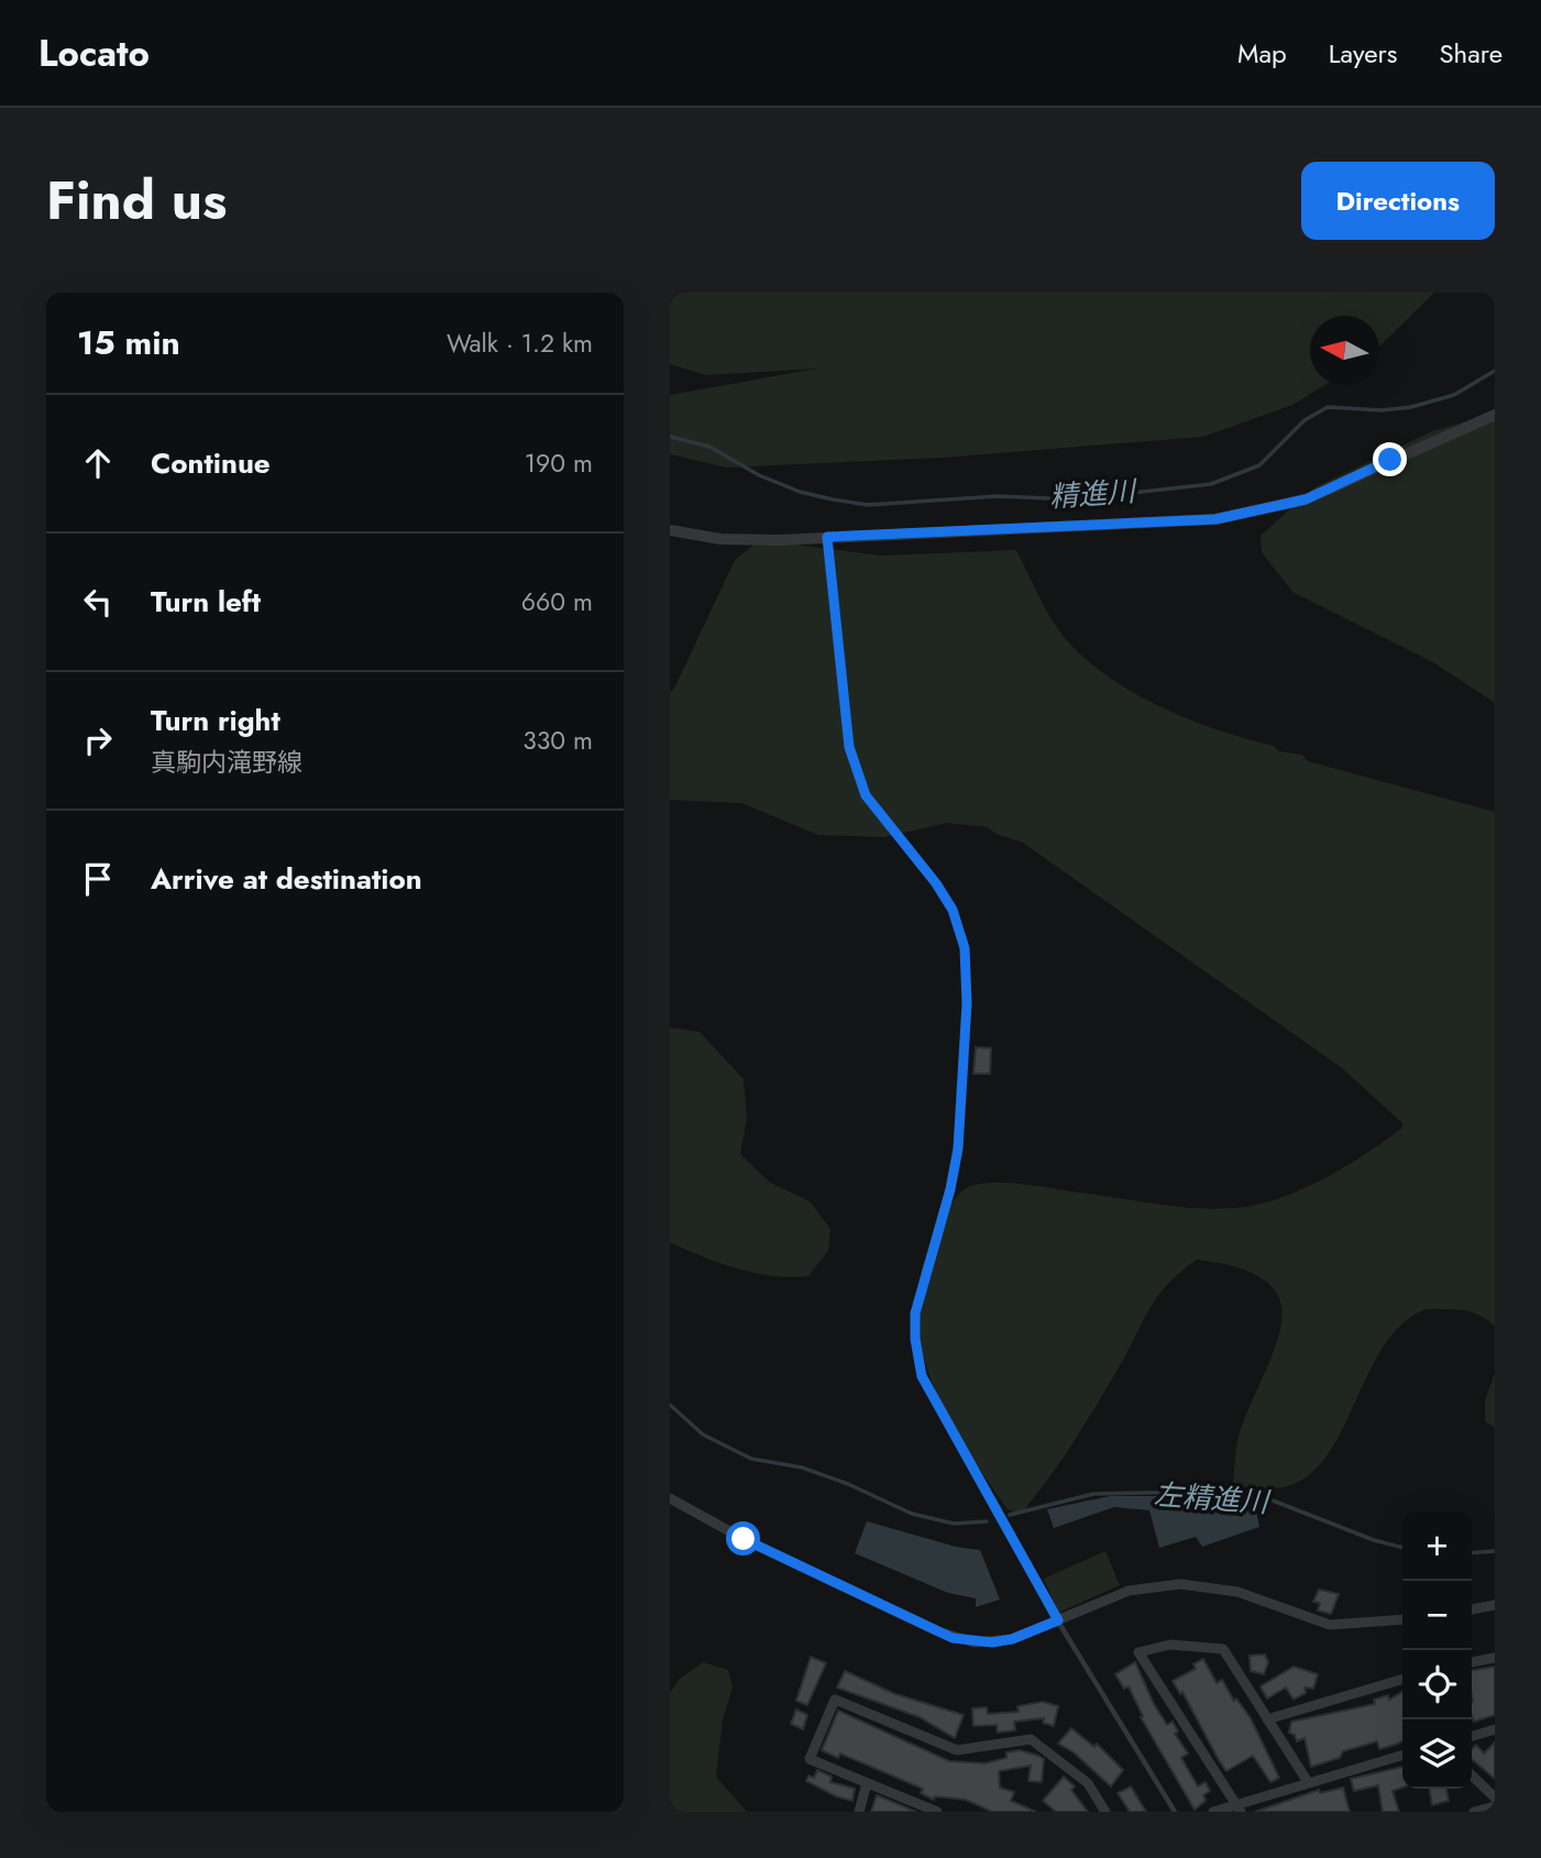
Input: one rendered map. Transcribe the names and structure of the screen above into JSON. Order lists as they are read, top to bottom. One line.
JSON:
{"water":["精進川","左精進川"],"north":"left","page":{"header":"Locato","nav":["Map","Layers","Share"],"title":"Find us","buttons":"Directions","heading":["15 min","Walk · 1.2 km"],"list":[["Continue","190 m"],["Turn left","660 m"],["Turn right","真駒内滝野線","330 m"],"Arrive at destination"],"map_buttons":["+","−"]}}
